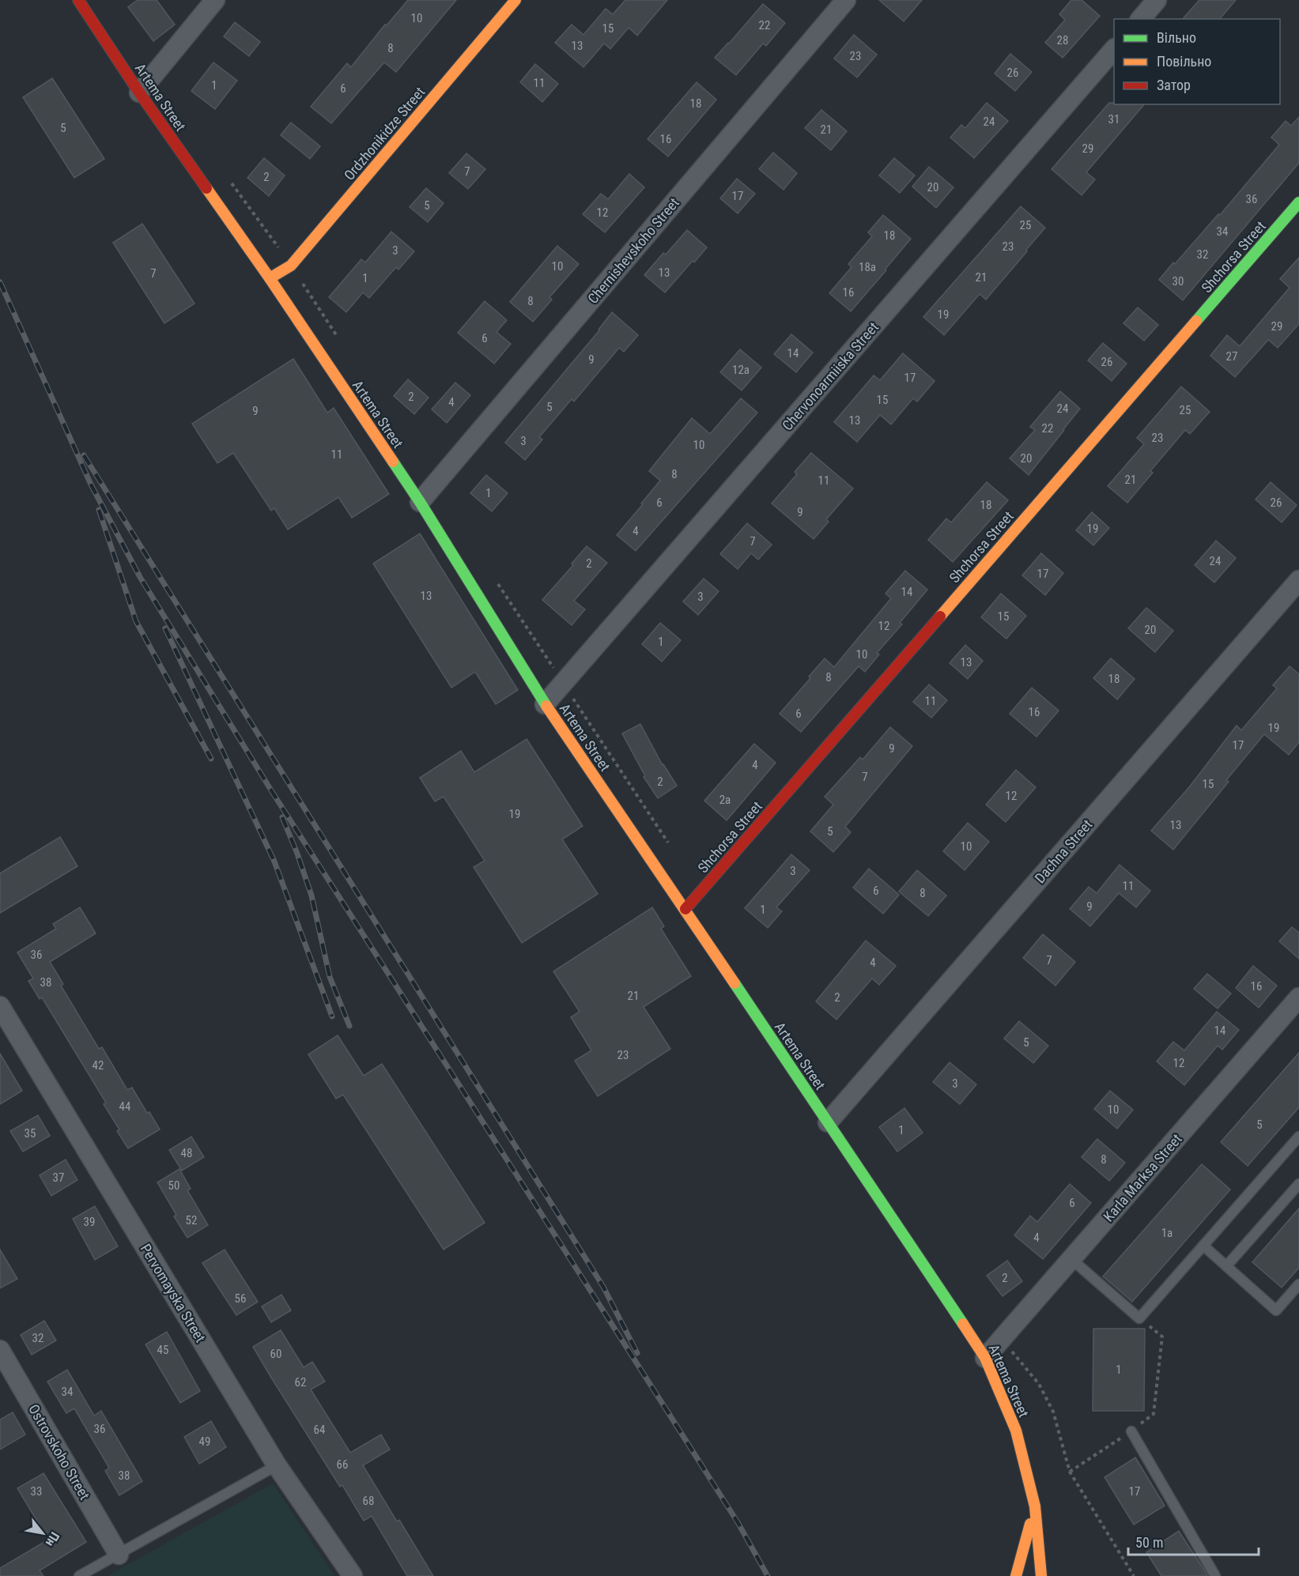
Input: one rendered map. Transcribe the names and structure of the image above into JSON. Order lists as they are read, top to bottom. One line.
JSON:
{"streets":{"main road":["Artema Street","Ordzhonikidze Street","Shchorsa Street"],"street":["Chernishevskoho Street","Chervonoarmiiska Street","Dachna Street","Karla Marksa Street","Pervomayska Street","Ostrovskoho Street"]},"crossings":[["Artema Street","Ordzhonikidze Street"],["Artema Street","Chernishevskoho Street"],["Artema Street","Shchorsa Street"],["Artema Street","Chervonoarmiiska Street"],["Artema Street","Dachna Street"],["Artema Street","Karla Marksa Street"]],"house_numbers":["10","22","15","28","13","8","23","26","11","1","6","18","31","24","5","21","16","29","7","2","20","17","36","5","12","25","34","18","23","3","32","10","18а","13","7","21","1","30","16","8","19","29","6","14","27","9","26","12а","17","2","15","4","5","24","25","9","13","22","23","3","10","11","20","8","21","11","1","6","26","18","9","19","4","7","24","2","17","14","13","3","15","12","20","1","10","13","8","18","11","16","6","19","17","9","4","7","2","15","12","2а","19","13","5","10","3","11","6","8","9","1","36","7","4","38","16","21","2","14","5","23","12","42","3","44","10","5","1","35","48","8","37","50","6","52","39","1а","4","2","56","32","45","60","1","62","34","36","64","49","66","38","33","17","68"],"legend":["Вільно","Повільно","Затор"],"scale_bar":"50 m","north":"bottom right"}
